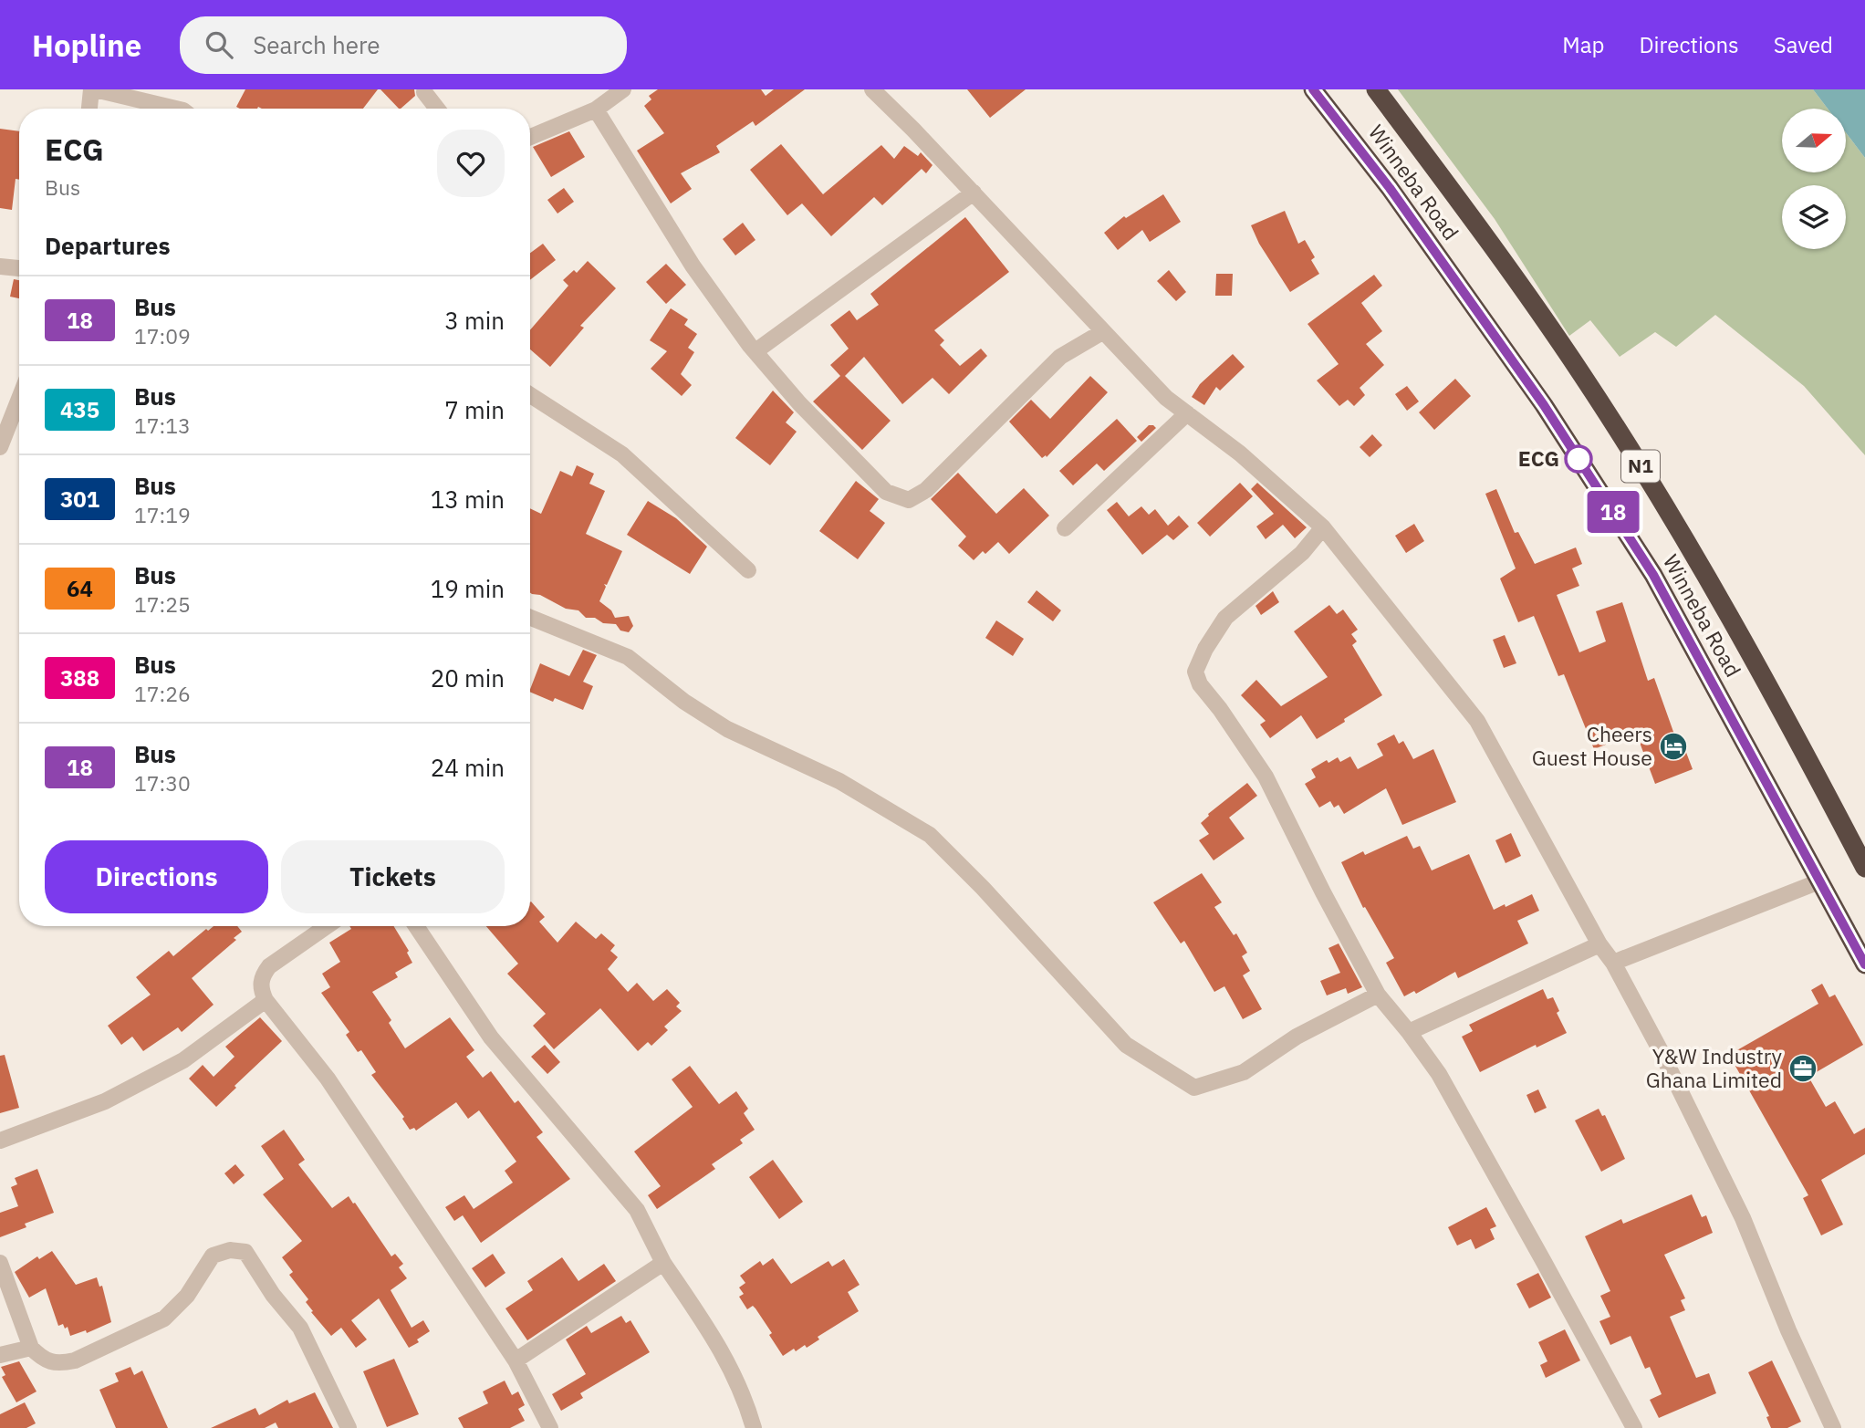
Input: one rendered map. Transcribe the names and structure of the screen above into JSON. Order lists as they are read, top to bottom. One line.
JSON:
{"streets":{"highway":["Winneba Road","N1"]},"places":{"other":["ECG"],"hotel":["Cheers Guest House"],"office":["Y&W Industry Ghana Limited"]},"lines":["bus line 18"],"north":"right","page":{"header":"Hopline","search":"Search here","nav":["Map","Directions","Saved"],"on_map":"18","heading":[["ECG","Bus"],"Departures"],"list":[{"mark":"18","name":"Bus","note":"17:09","value":"3 min"},{"mark":"435","name":"Bus","note":"17:13","value":"7 min"},{"mark":"301","name":"Bus","note":"17:19","value":"13 min"},{"mark":"64","name":"Bus","note":"17:25","value":"19 min"},{"mark":"388","name":"Bus","note":"17:26","value":"20 min"},{"mark":"18","name":"Bus","note":"17:30","value":"24 min"}],"buttons":["Directions","Tickets"]}}
